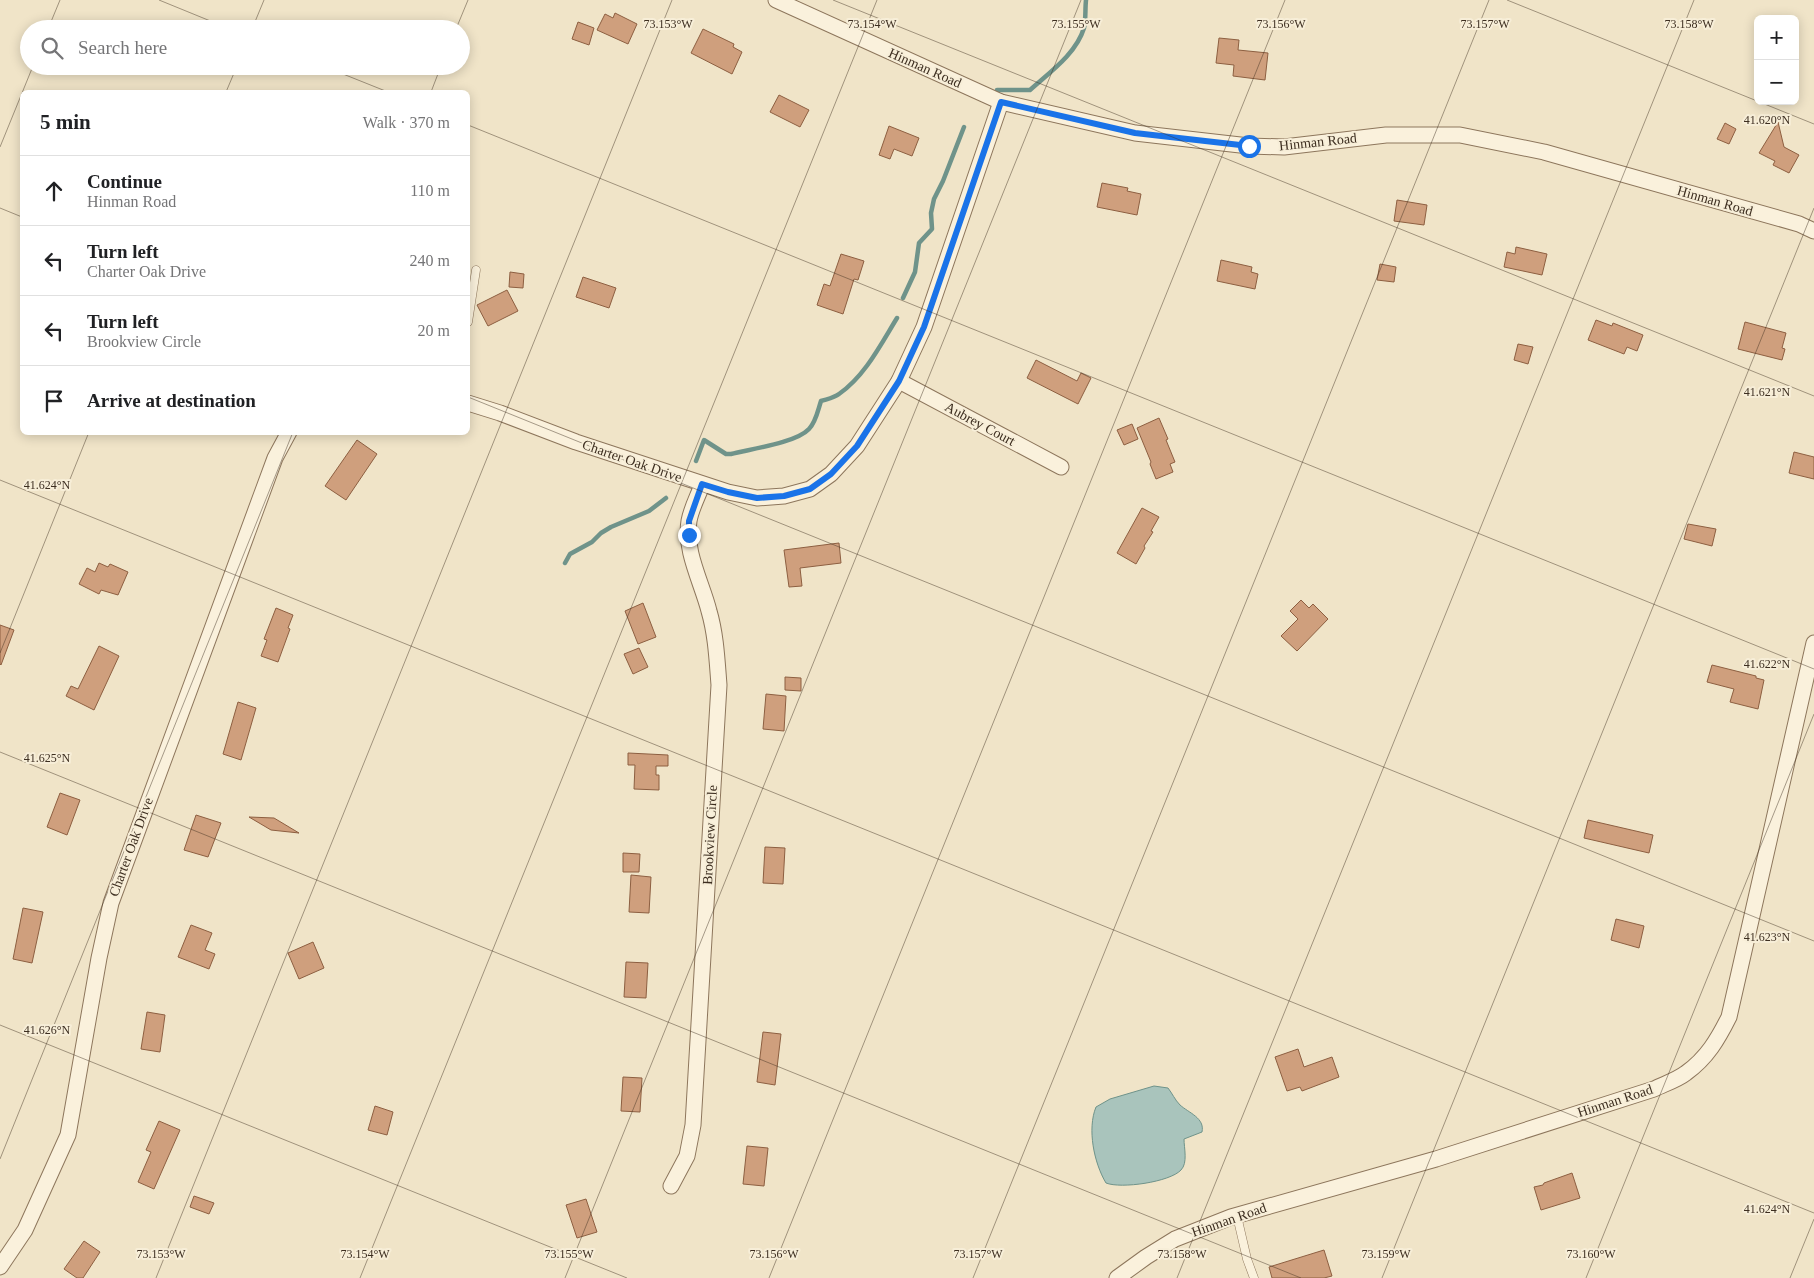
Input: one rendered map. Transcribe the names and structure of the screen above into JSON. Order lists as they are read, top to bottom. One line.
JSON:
{"streets":{"street":["Hinman Road","Aubrey Court","Charter Oak Drive","Brookview Circle"]},"crossings":[["Hinman Road","Charter Oak Drive"],["Aubrey Court","Charter Oak Drive"],["Charter Oak Drive","Brookview Circle"]],"page":{"map_buttons":["+","−"],"search":"Search here","heading":["5 min","Walk · 370 m"],"list":[["Continue","Hinman Road","110 m"],["Turn left","Charter Oak Drive","240 m"],["Turn left","Brookview Circle","20 m"],"Arrive at destination"]},"coordinates":["73.153°W","73.154°W","73.155°W","73.156°W","73.157°W","73.158°W","41.620°N","41.621°N","41.624°N","41.622°N","41.625°N","41.623°N","41.626°N","73.159°W","73.160°W"]}
